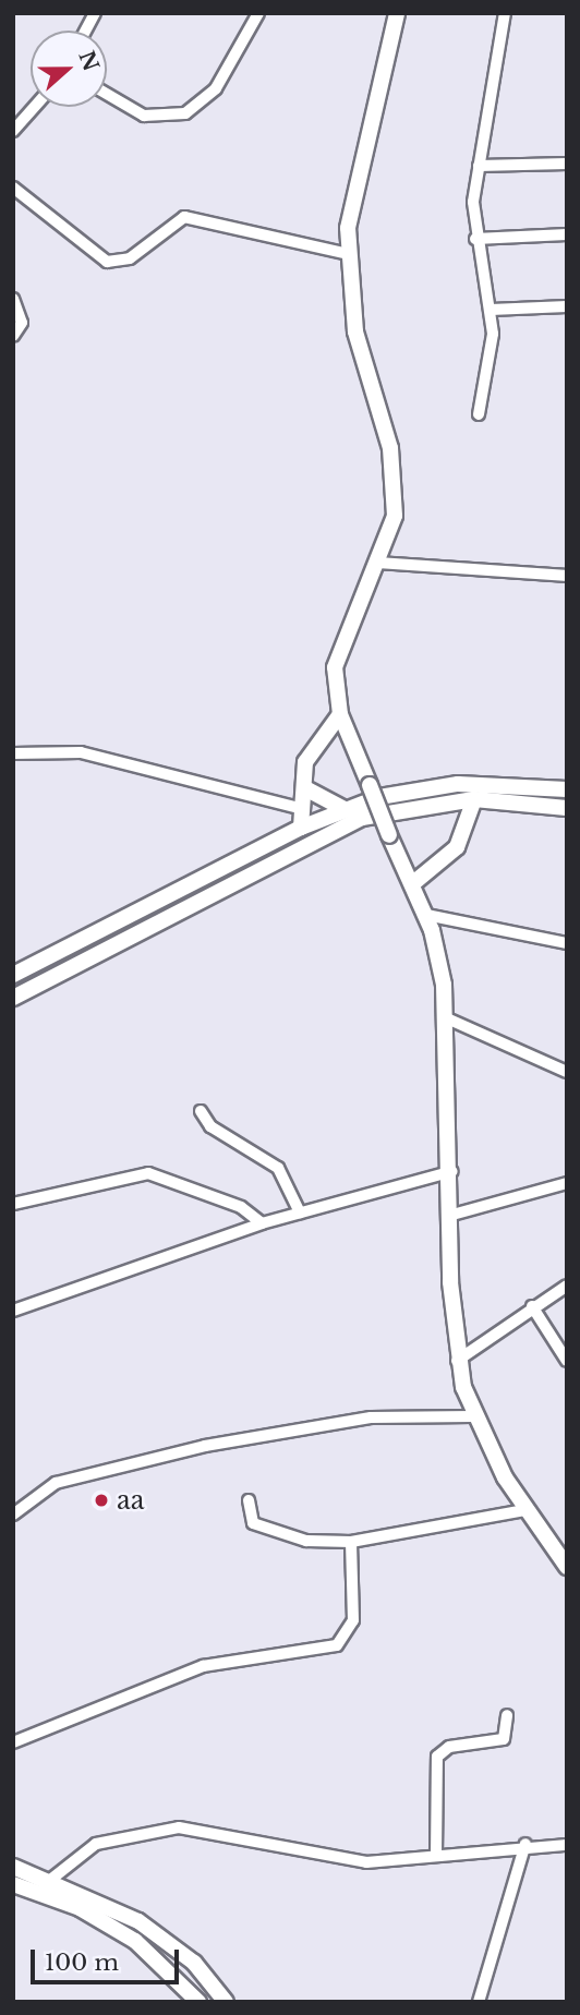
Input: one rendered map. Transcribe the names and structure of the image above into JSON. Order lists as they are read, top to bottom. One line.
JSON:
{"places":["aa"],"scale_bar":"100 m","north":"right"}
